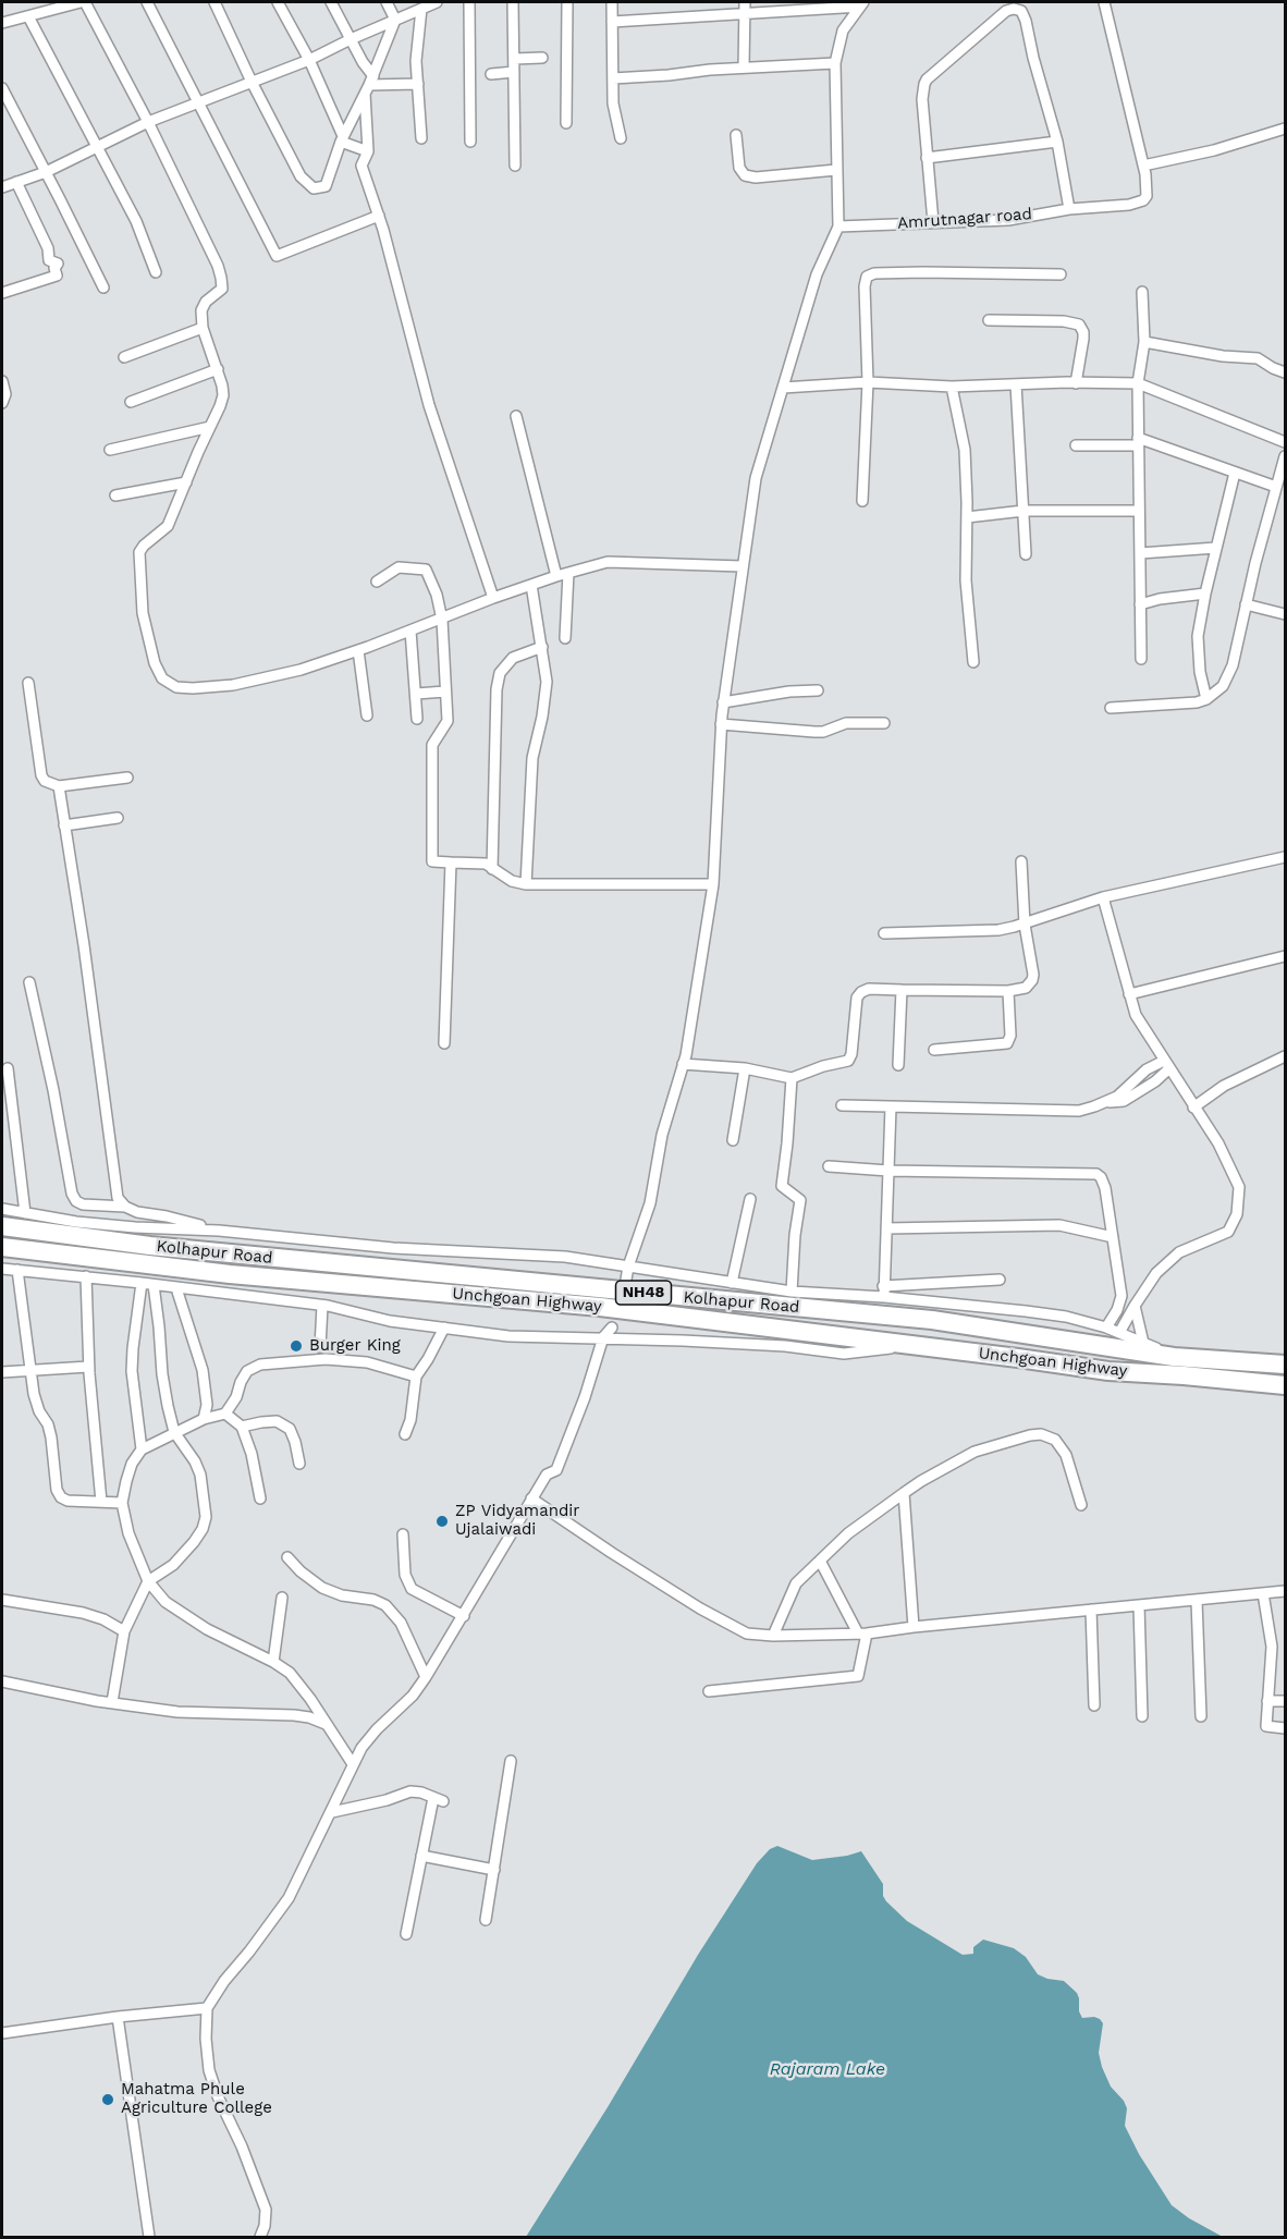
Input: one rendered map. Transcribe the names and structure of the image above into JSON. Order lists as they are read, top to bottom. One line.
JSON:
{"streets":{"highway":["Kolhapur Road","NH48","Unchgoan Highway"],"street":["Amrutnagar road"]},"water":["Rajaram Lake"],"places":["Burger King","ZP Vidyamandir Ujalaiwadi","Mahatma Phule Agriculture College"]}
